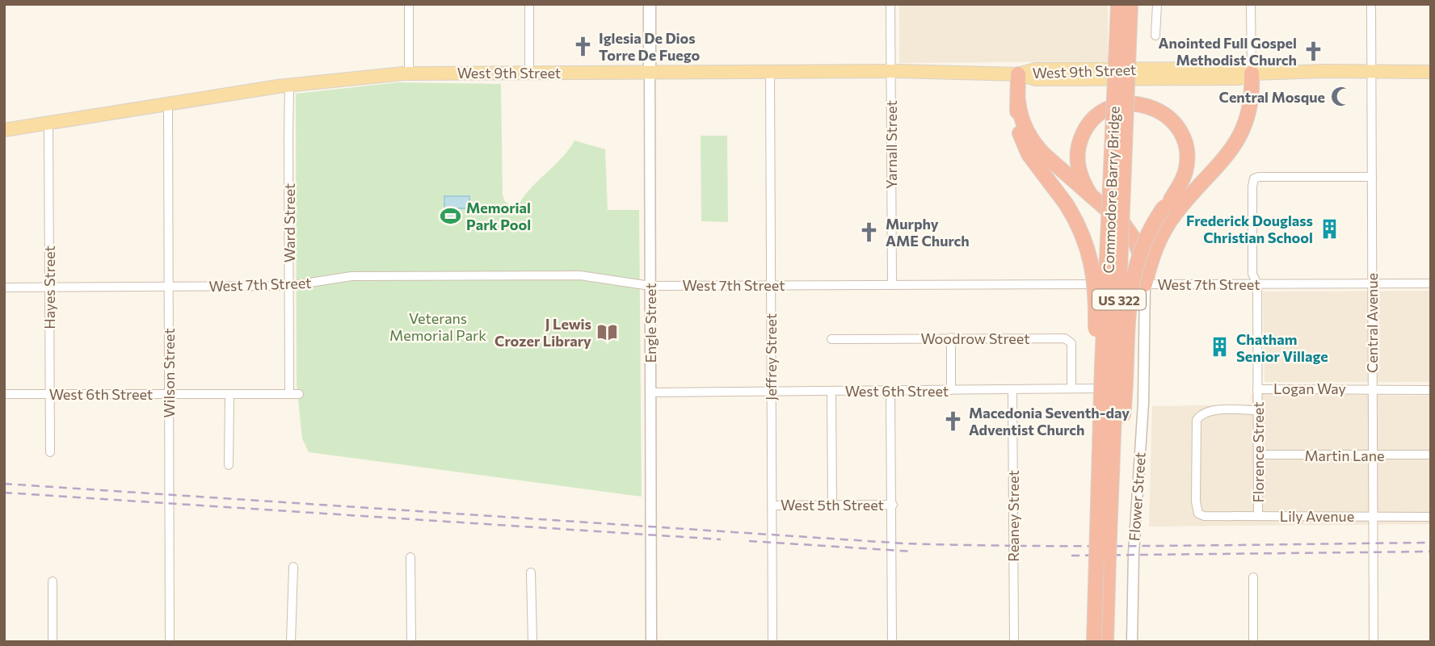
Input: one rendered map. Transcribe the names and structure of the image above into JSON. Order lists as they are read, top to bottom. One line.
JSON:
{"streets":{"highway":["Commodore Barry Bridge","US 322"],"main road":["West 9th Street","Engle Street"],"street":["Yarnall Street","Ward Street","West 7th Street","Hayes Street","Central Avenue","Woodrow Street","Jeffrey Street","Wilson Street","Logan Way","West 6th Street","Florence Street","Martin Lane","Flower Street","West 5th Street","Reaney Street","Lily Avenue"]},"crossings":[["West 9th Street","Yarnall Street"],["West 9th Street","Ward Street"],["West 9th Street","Hayes Street"],["West 9th Street","Engle Street"],["West 9th Street","Central Avenue"],["West 9th Street","Jeffrey Street"],["West 9th Street","Wilson Street"],["Yarnall Street","West 7th Street"],["Commodore Barry Bridge","US 322"],["Ward Street","West 7th Street"],["Ward Street","West 6th Street"],["West 7th Street","Hayes Street"],["West 7th Street","Engle Street"],["West 7th Street","Central Avenue"],["West 7th Street","Jeffrey Street"],["West 7th Street","Wilson Street"],["West 7th Street","Florence Street"],["West 7th Street","Flower Street"],["Hayes Street","West 6th Street"],["Engle Street","West 6th Street"],["Central Avenue","Logan Way"],["Central Avenue","Florence Street"],["Central Avenue","Martin Lane"],["Central Avenue","Lily Avenue"],["Woodrow Street","West 6th Street"],["Jeffrey Street","West 6th Street"],["Jeffrey Street","West 5th Street"],["Wilson Street","West 6th Street"],["Logan Way","Florence Street"],["West 6th Street","Flower Street"],["West 6th Street","Reaney Street"],["Florence Street","Martin Lane"],["Florence Street","Lily Avenue"]],"parks":["Veterans Memorial Park"],"places":{"church":["Iglesia De Dios Torre De Fuego","Anointed Full Gospel Methodist Church","Murphy AME Church","Macedonia Seventh-day Adventist Church"],"mosque":["Central Mosque"],"sports":["Memorial Park Pool"],"building":["Frederick Douglass Christian School","Chatham Senior Village"],"library":["J Lewis Crozer Library"]}}
